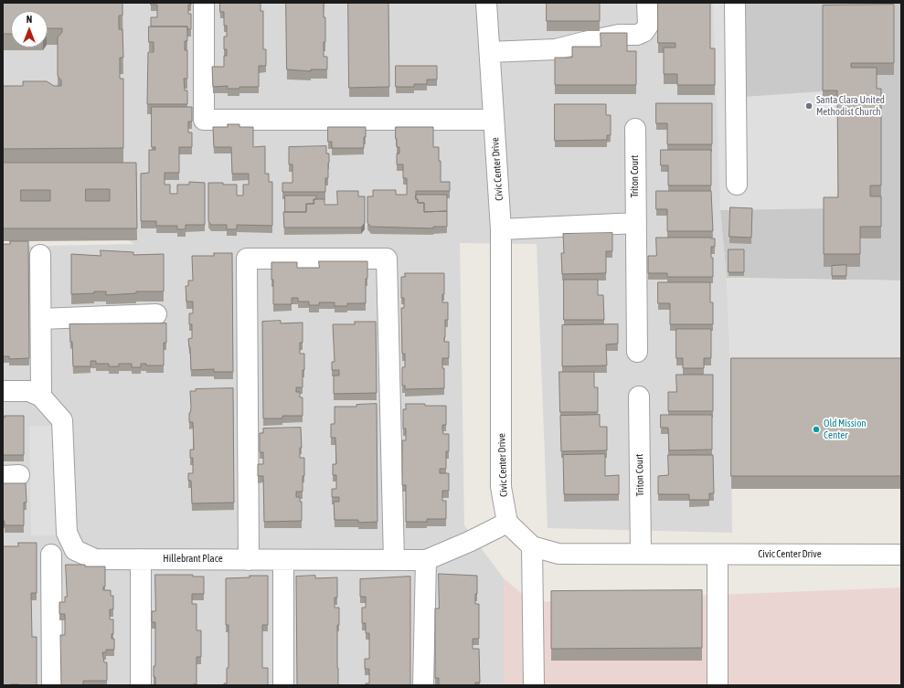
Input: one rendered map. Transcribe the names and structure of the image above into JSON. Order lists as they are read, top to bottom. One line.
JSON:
{"streets":{"street":["Civic Center Drive","Triton Court","Hillebrant Place"]},"crossings":[["Civic Center Drive","Triton Court"],["Civic Center Drive","Hillebrant Place"]],"places":["Santa Clara United Methodist Church","Old Mission Center"],"north":"top"}
